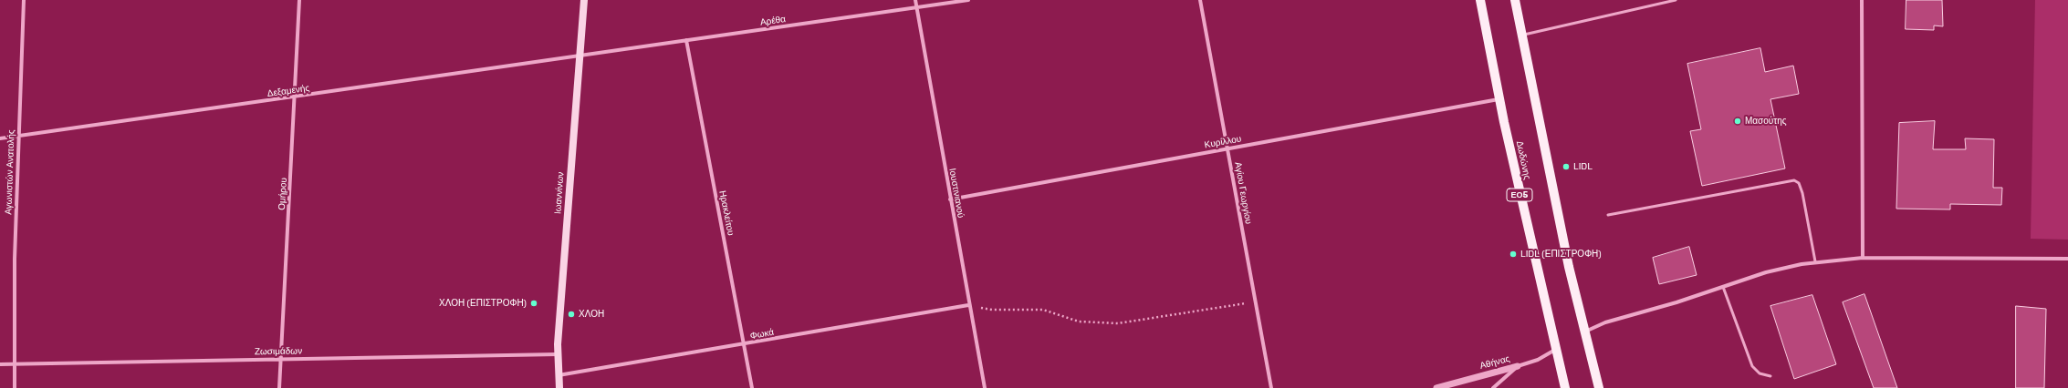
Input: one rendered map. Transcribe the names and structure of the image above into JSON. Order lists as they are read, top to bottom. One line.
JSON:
{"streets":{"main road":["Δωδώνης","Ιωαννίνων","ΕΟ5"],"street":["Αρέθα","Δεξαμενής","Κυρίλλου","Αγωνιστών Ανατολής","Ιουστινιανού","Αγίου Γεωργίου","Ομήρου","Ηρακλείτου","Φωκά","Ζωσιμάδων","Αθήνας"]},"crossings":[["Αρέθα","Δεξαμενής"],["Αρέθα","Ιωαννίνων"],["Αρέθα","Ιουστινιανού"],["Αρέθα","Ηρακλείτου"],["Δεξαμενής","Αγωνιστών Ανατολής"],["Δεξαμενής","Ιωαννίνων"],["Δεξαμενής","Ομήρου"],["Κυρίλλου","Δωδώνης"],["Κυρίλλου","Ιουστινιανού"],["Κυρίλλου","Αγίου Γεωργίου"],["Δωδώνης","Αθήνας"],["Αγωνιστών Ανατολής","Ζωσιμάδων"],["Ιωαννίνων","Φωκά"],["Ιωαννίνων","Ζωσιμάδων"],["Ιουστινιανού","Φωκά"],["Ομήρου","Ζωσιμάδων"],["Ηρακλείτου","Φωκά"]],"places":["Μασούτης","LIDL","LIDL (ΕΠΙΣΤΡΟΦΗ)","ΧΛΟΗ (ΕΠΙΣΤΡΟΦΗ)","ΧΛΟΗ"]}
